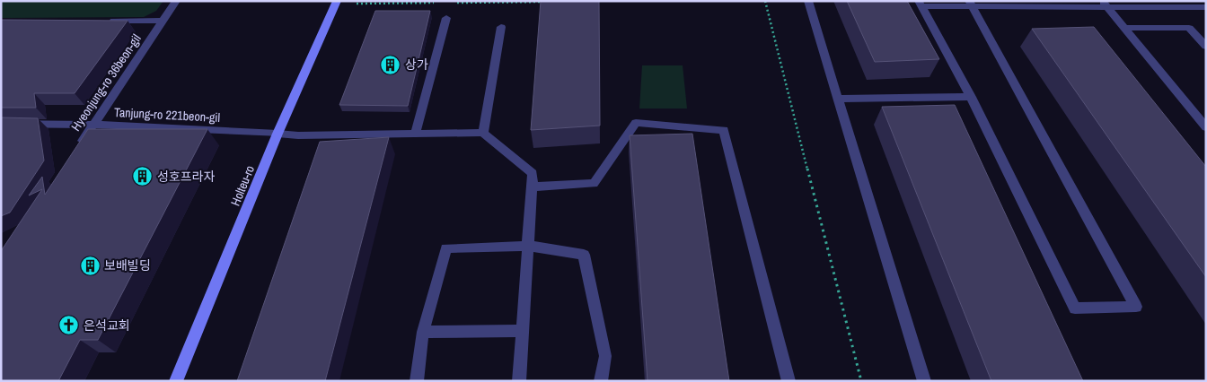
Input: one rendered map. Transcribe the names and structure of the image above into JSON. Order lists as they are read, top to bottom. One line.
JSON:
{"streets":{"street":["Hyeonjung-ro 36beon-gil","Tanjung-ro 221beon-gil","Holteu-ro"]},"crossings":[["Hyeonjung-ro 36beon-gil","Tanjung-ro 221beon-gil"],["Tanjung-ro 221beon-gil","Holteu-ro"]],"places":{"building":["상가","성호프라자","보배빌딩"],"church":["은석교회"]}}
